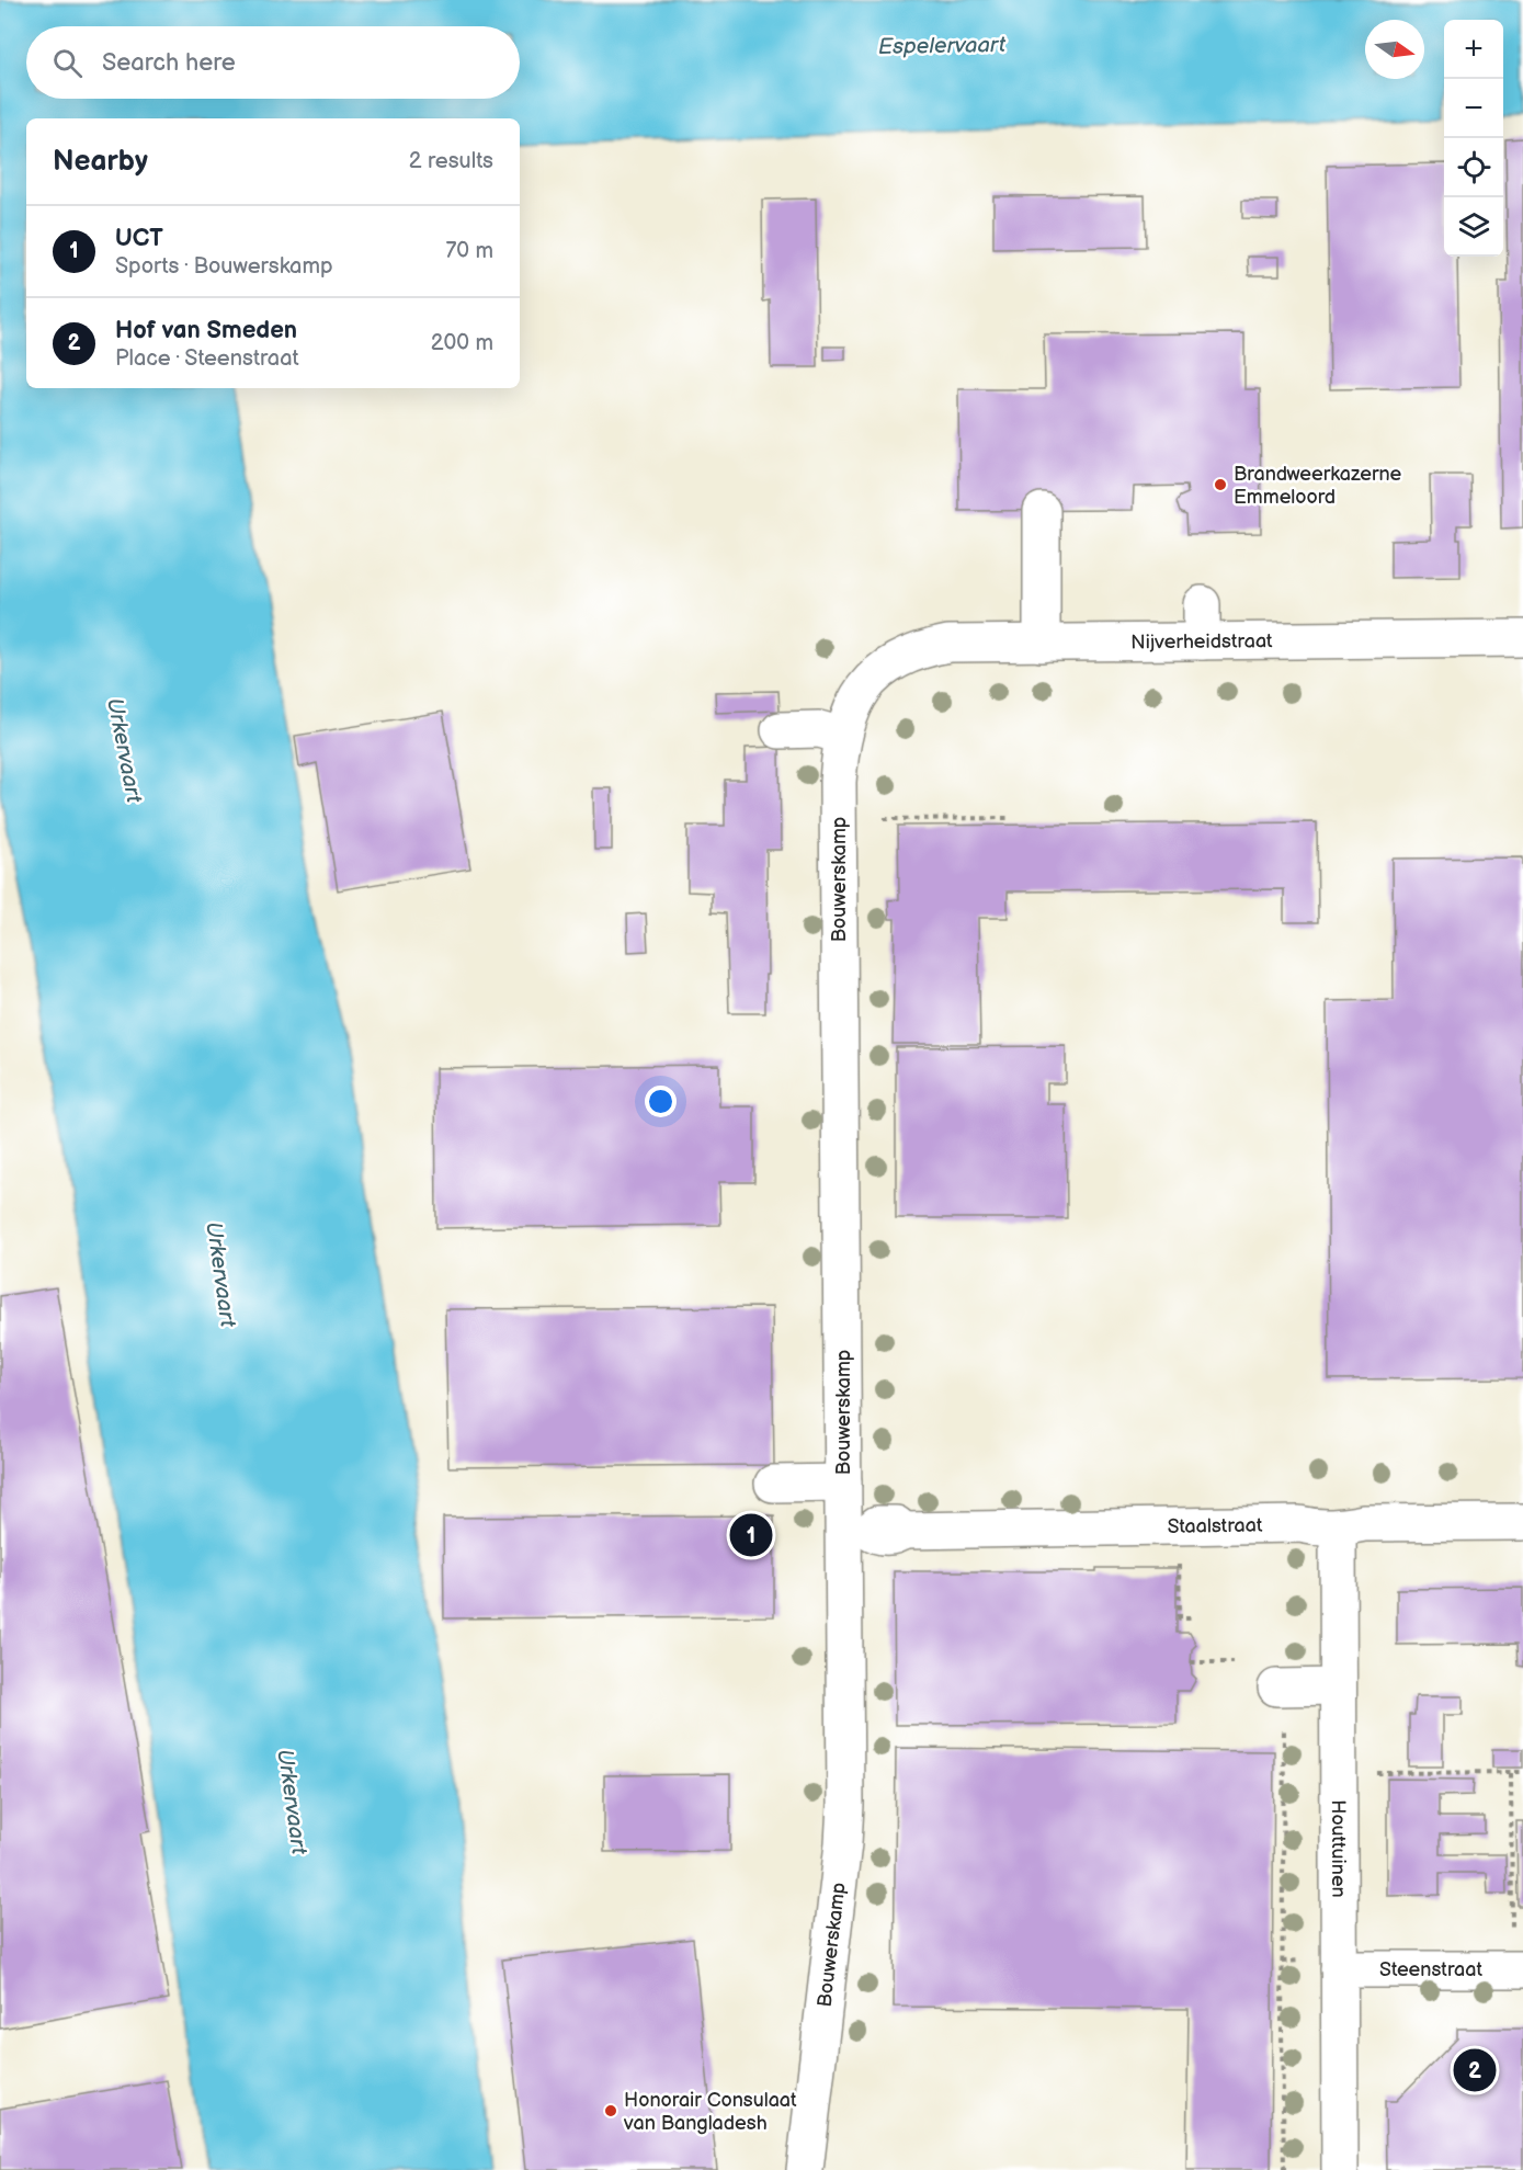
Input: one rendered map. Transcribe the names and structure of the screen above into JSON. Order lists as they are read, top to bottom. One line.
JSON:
{"streets":{"street":["Nijverheidstraat","Bouwerskamp","Staalstraat","Houttuinen","Steenstraat"]},"crossings":[["Nijverheidstraat","Bouwerskamp"],["Bouwerskamp","Staalstraat"],["Staalstraat","Houttuinen"],["Houttuinen","Steenstraat"]],"water":["Espelervaart","Urkervaart"],"places":["Brandweerkazerne Emmeloord","Honorair Consulaat van Bangladesh"],"north":"right","page":{"map_buttons":["+","−"],"search":"Search here","heading":["Nearby","2 results"],"list":[{"mark":"1","name":"UCT","note":"Sports · Bouwerskamp","value":"70 m"},{"mark":"2","name":"Hof van Smeden","note":"Place · Steenstraat","value":"200 m"}],"pins":["1","2"]}}
